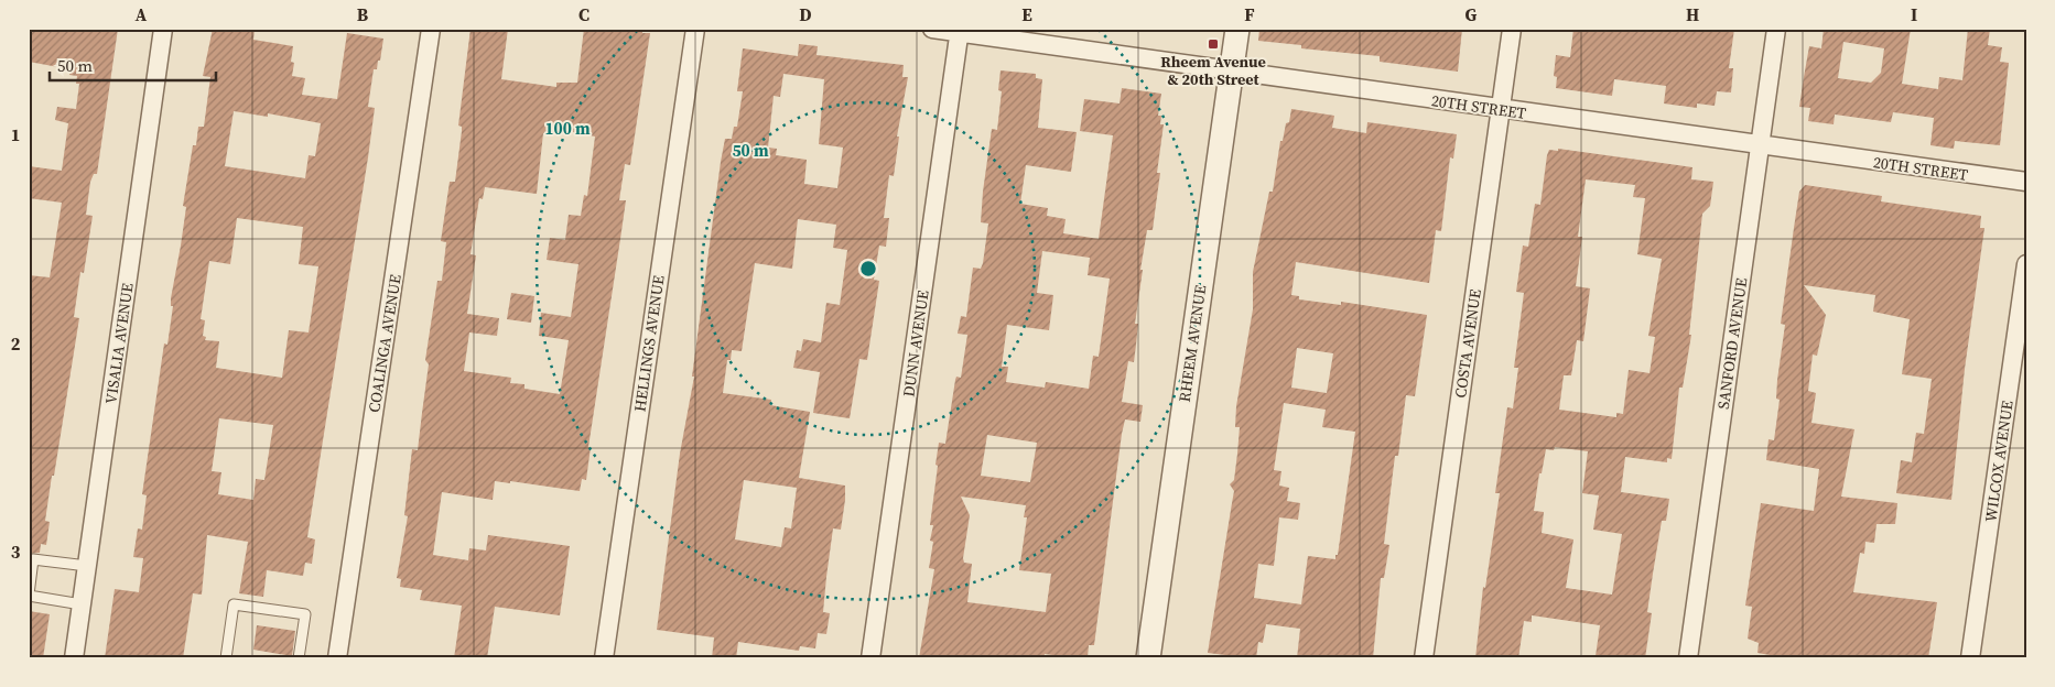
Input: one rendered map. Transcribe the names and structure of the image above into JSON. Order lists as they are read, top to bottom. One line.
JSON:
{"streets":{"street":["20TH STREET","VISALIA AVENUE","COALINGA AVENUE","HELLINGS AVENUE","DUNN AVENUE","RHEEM AVENUE","COSTA AVENUE","SANFORD AVENUE","WILCOX AVENUE"]},"crossings":[["20TH STREET","DUNN AVENUE"],["20TH STREET","RHEEM AVENUE"],["20TH STREET","COSTA AVENUE"],["20TH STREET","SANFORD AVENUE"]],"places":{"transit":["Rheem Avenue & 20th Street"]},"scale_bar":"50 m","grid":{"columns":["A","B","C","D","E","F","G","H","I"],"rows":["1","2","3"]},"rings":["100 m","50 m"]}
